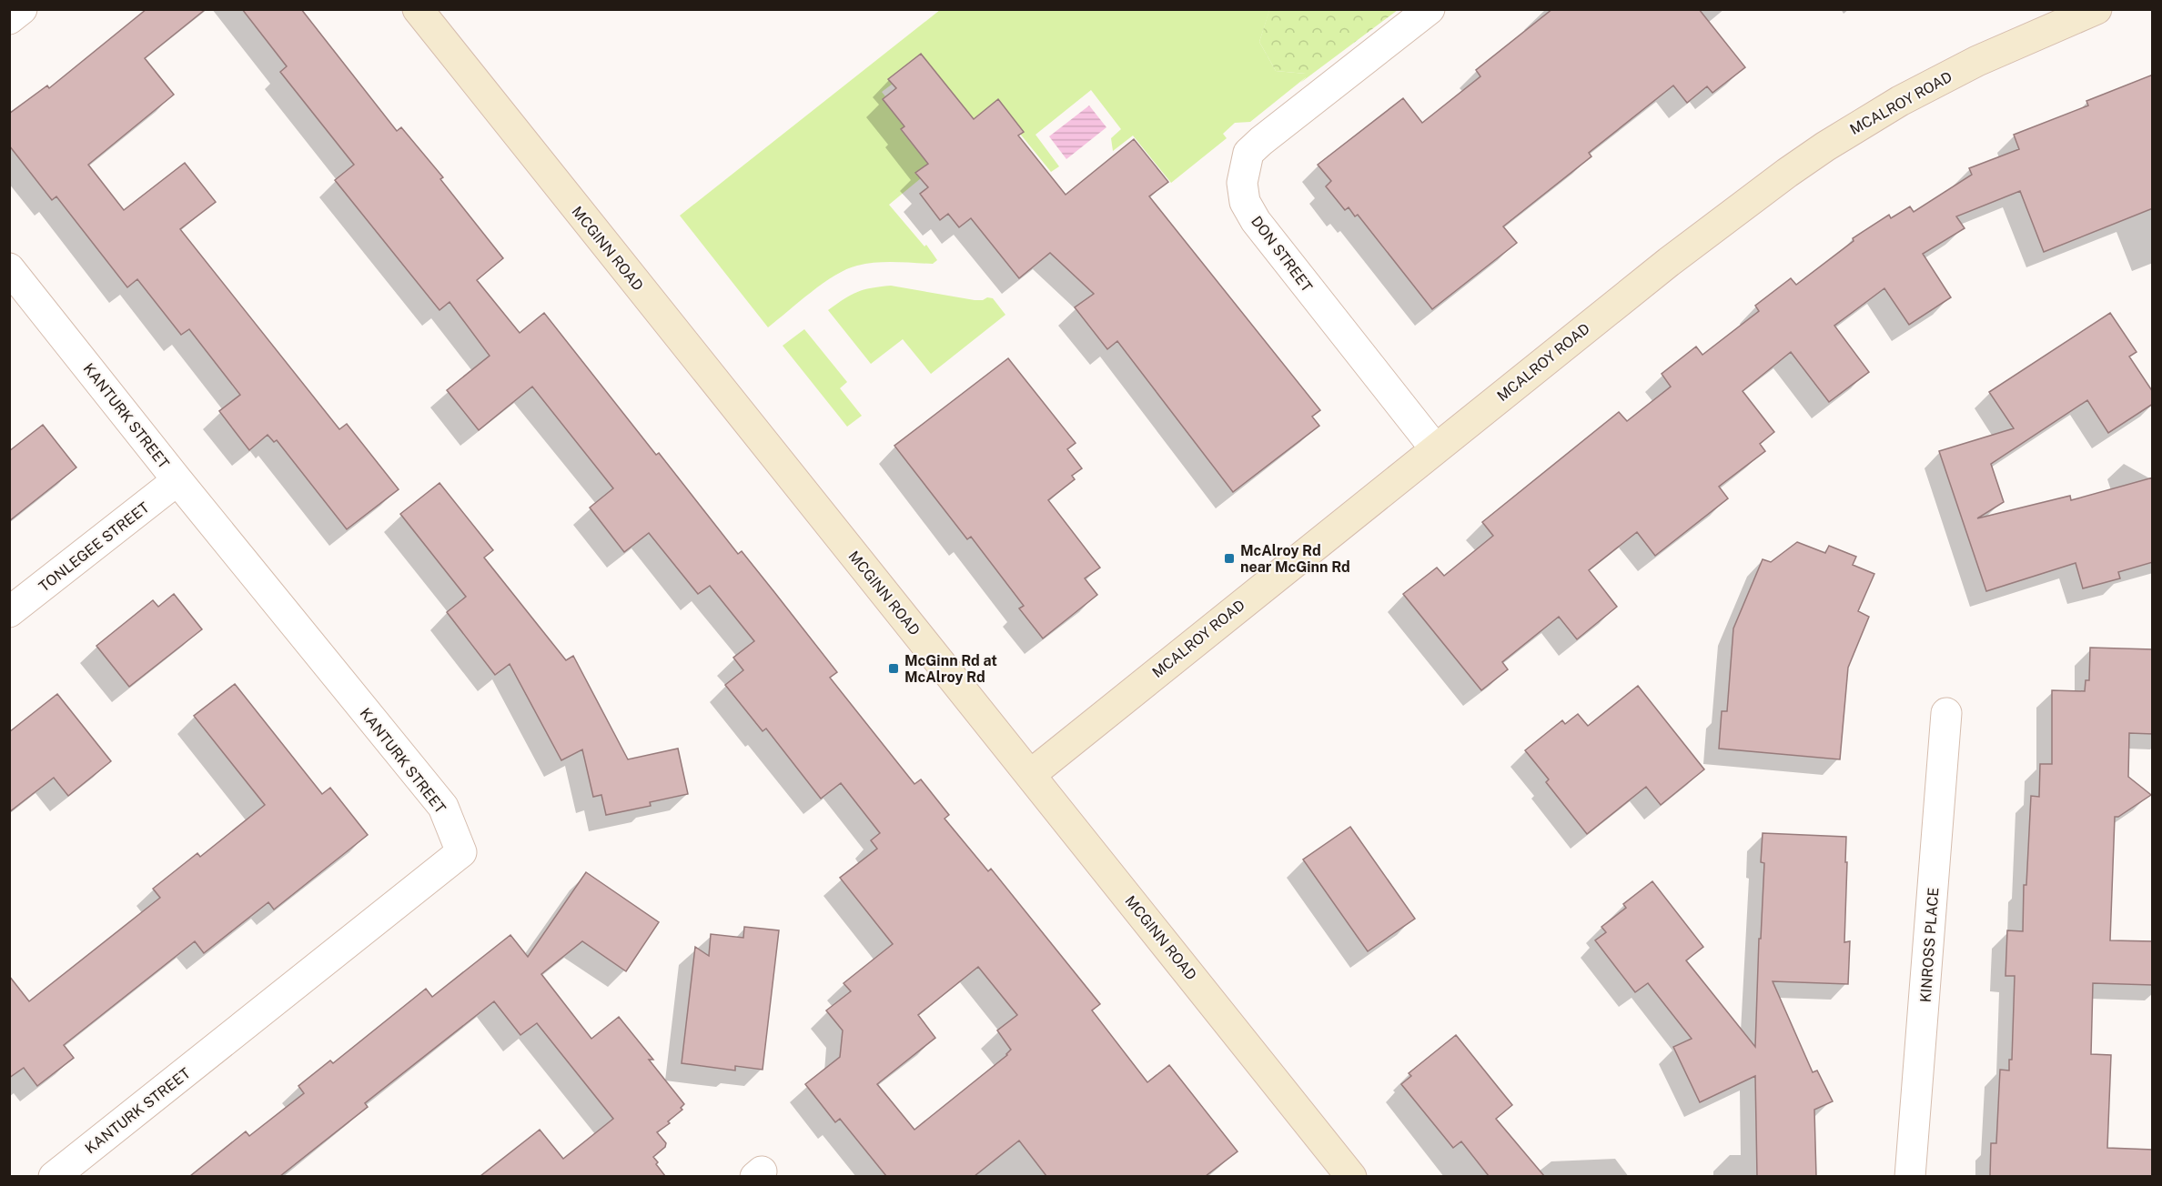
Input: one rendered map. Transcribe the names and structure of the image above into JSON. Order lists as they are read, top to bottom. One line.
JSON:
{"streets":{"street":["MCALROY ROAD","MCGINN ROAD","DON STREET","KANTURK STREET","TONLEGEE STREET","KINROSS PLACE"]},"crossings":[["MCALROY ROAD","MCGINN ROAD"],["MCALROY ROAD","DON STREET"],["KANTURK STREET","TONLEGEE STREET"]],"places":{"transit":["McAlroy Rd near McGinn Rd","McGinn Rd at McAlroy Rd"]}}
